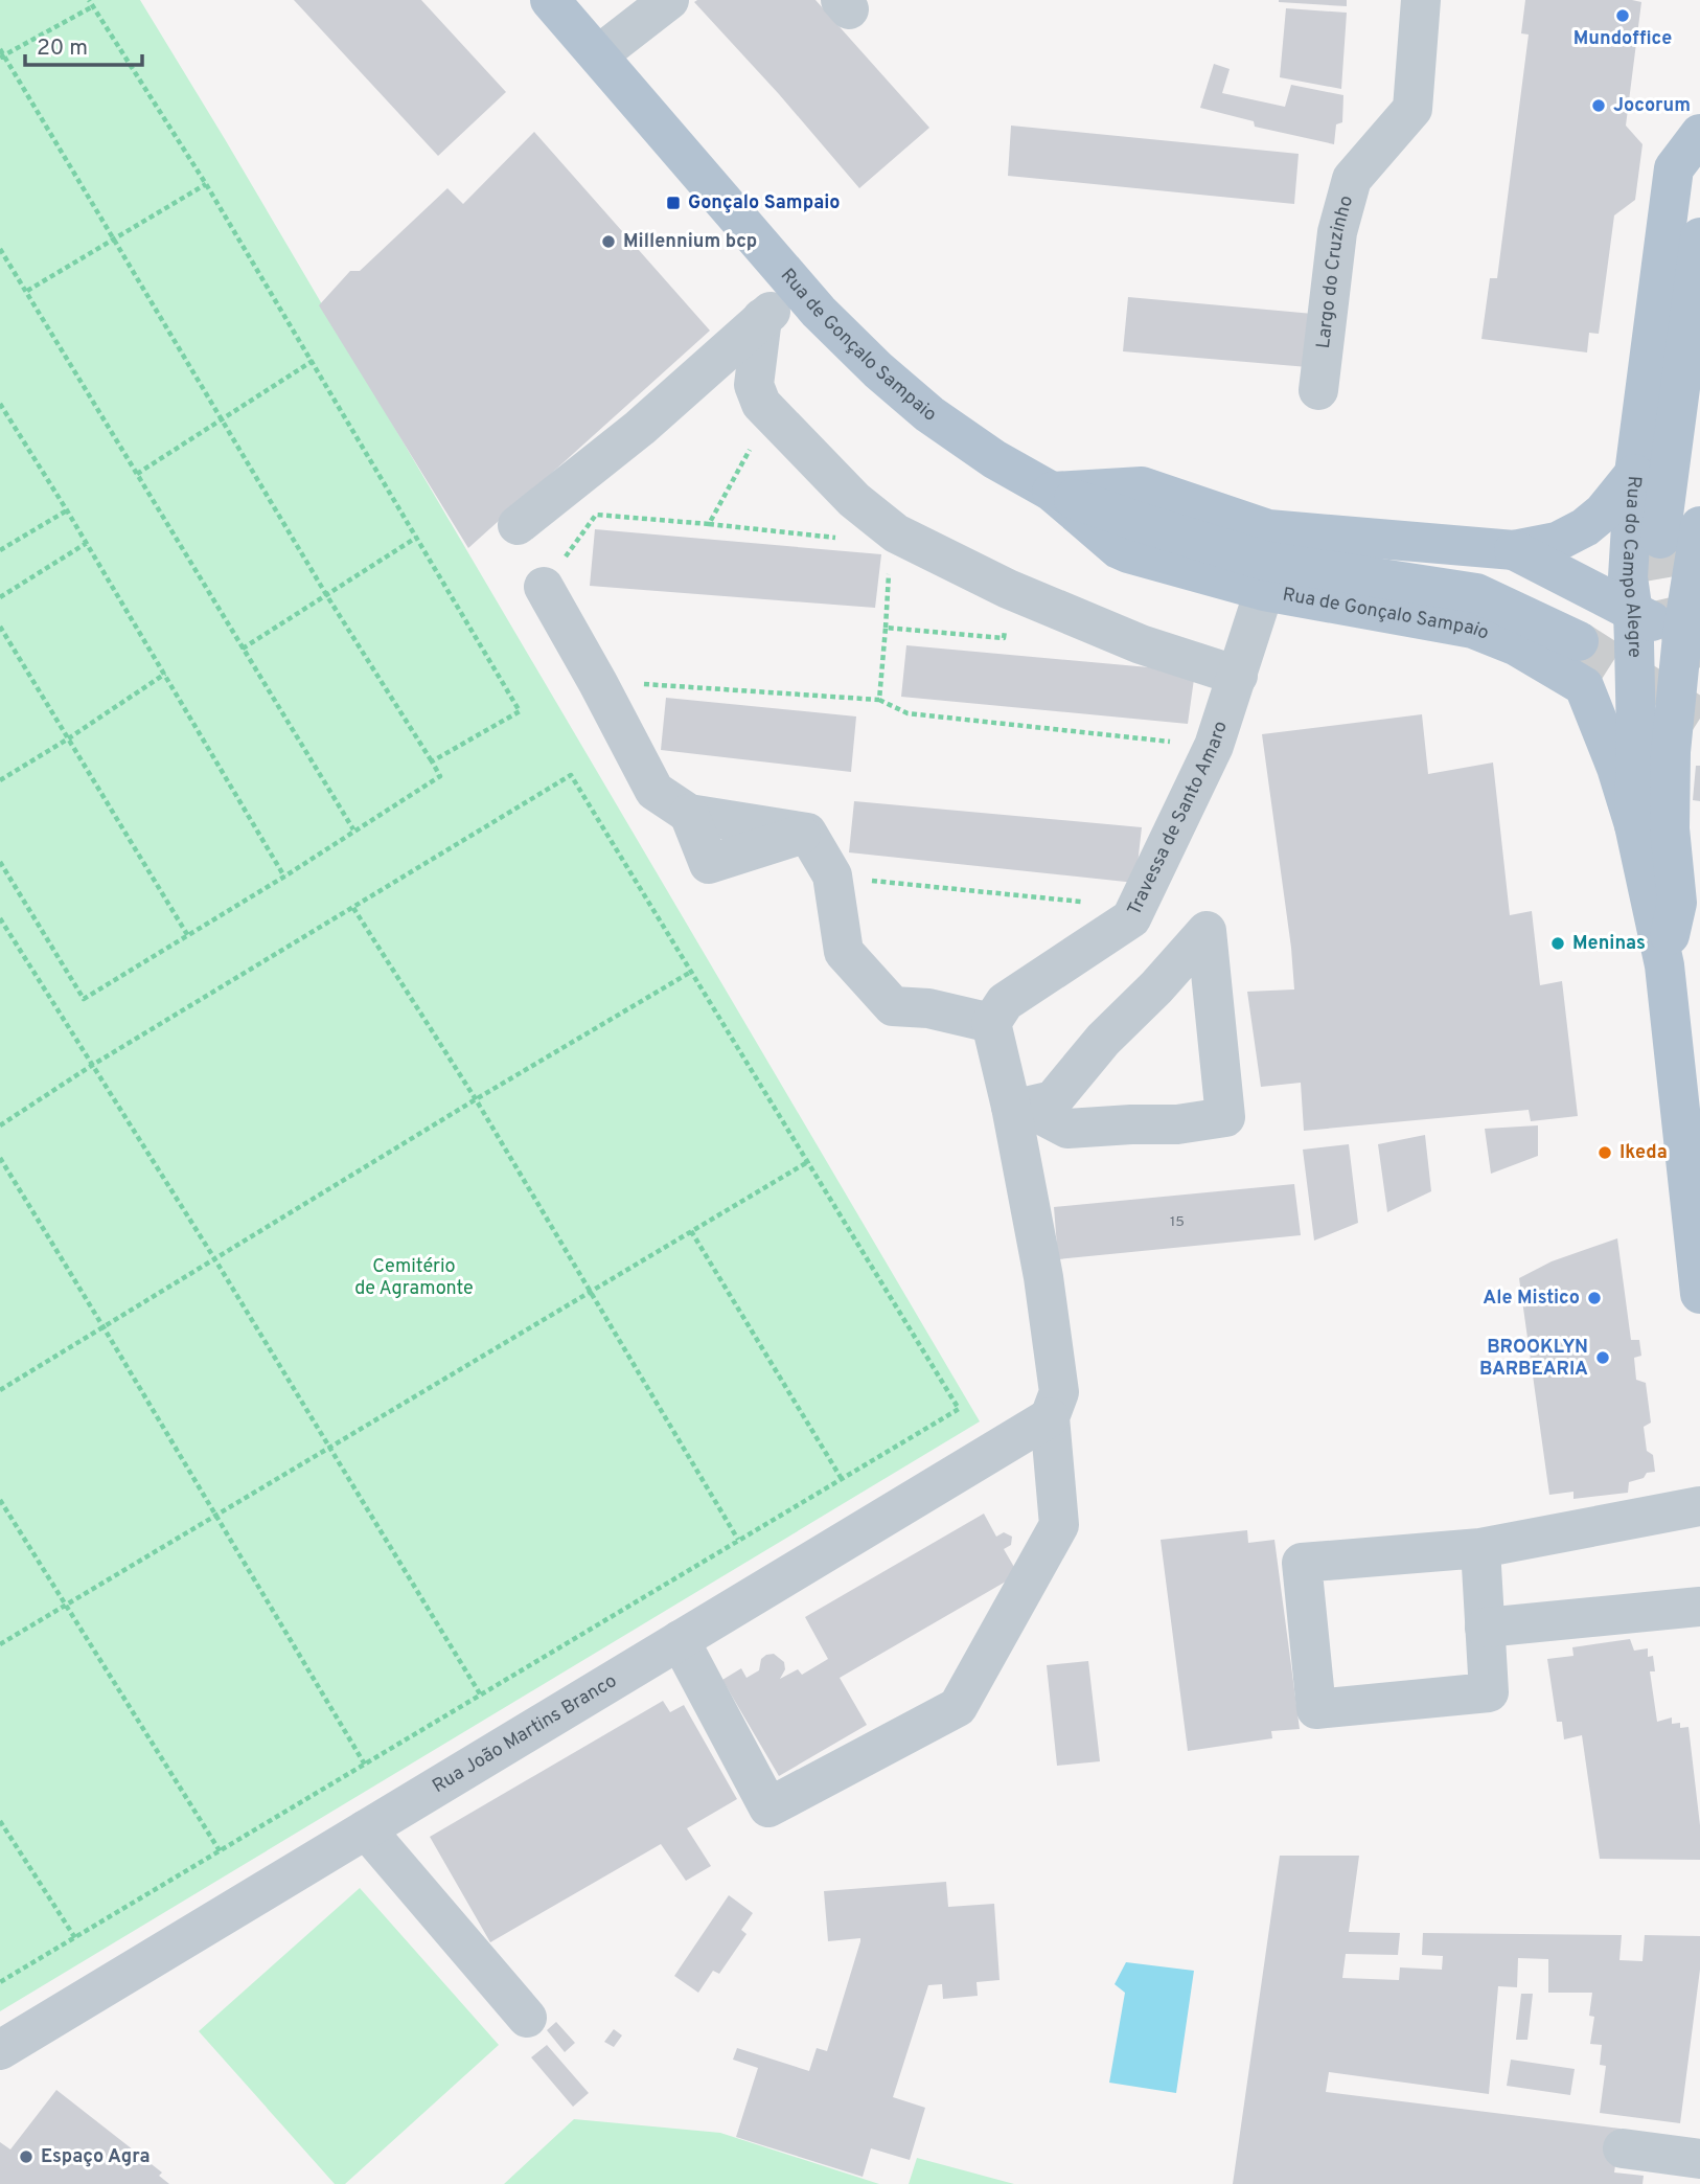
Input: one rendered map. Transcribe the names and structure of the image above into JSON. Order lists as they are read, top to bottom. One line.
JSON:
{"streets":{"main road":["Rua de Gonçalo Sampaio","Rua do Campo Alegre"],"street":["Largo do Cruzinho","Travessa de Santo Amaro","Rua João Martins Branco"]},"crossings":[["Rua de Gonçalo Sampaio","Rua do Campo Alegre"],["Rua de Gonçalo Sampaio","Travessa de Santo Amaro"]],"parks":["Cemitério de Agramonte"],"places":{"other":["Mundoffice","Jocorum","Millennium bcp","Meninas","Ikeda","Ale Mistico","BROOKLYN BARBEARIA","Espaço Agra"],"transit":["Gonçalo Sampaio"]},"house_numbers":["15"],"scale_bar":"20 m"}
